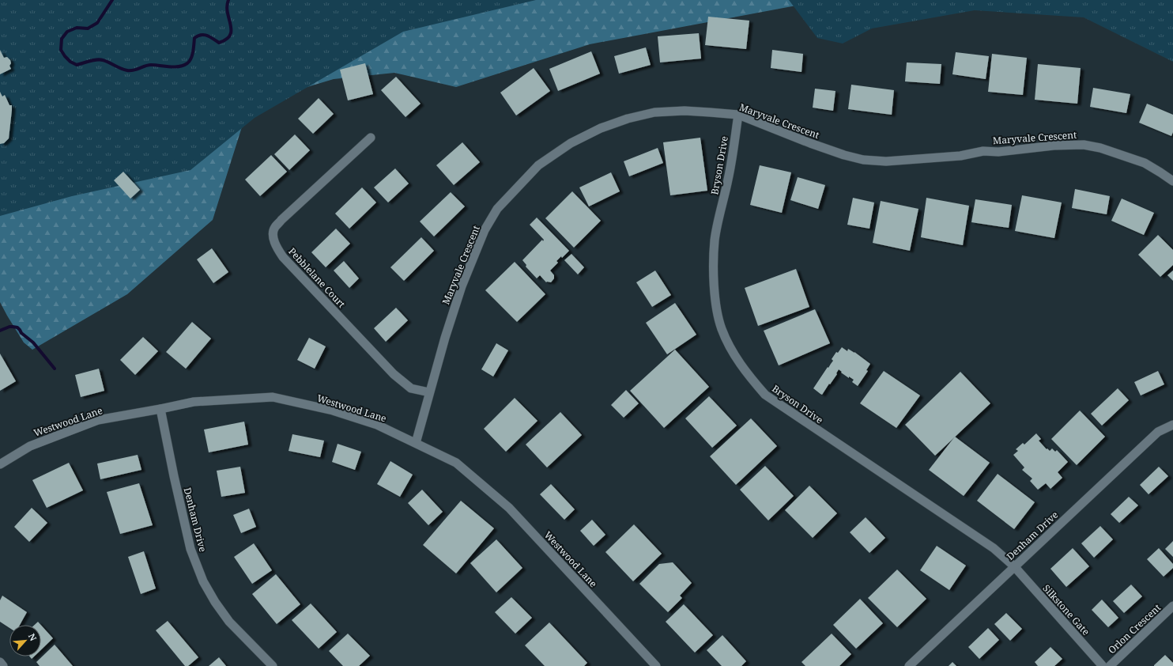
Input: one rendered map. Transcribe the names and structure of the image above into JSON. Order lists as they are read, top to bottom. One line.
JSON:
{"streets":{"street":["Maryvale Crescent","Bryson Drive","Pebblelane Court","Westwood Lane","Denham Drive","Silkstone Gate","Orlon Crescent"]},"crossings":[["Maryvale Crescent","Bryson Drive"],["Maryvale Crescent","Pebblelane Court"],["Maryvale Crescent","Westwood Lane"],["Bryson Drive","Denham Drive"],["Bryson Drive","Silkstone Gate"],["Westwood Lane","Denham Drive"],["Denham Drive","Silkstone Gate"]],"north":"top right"}
